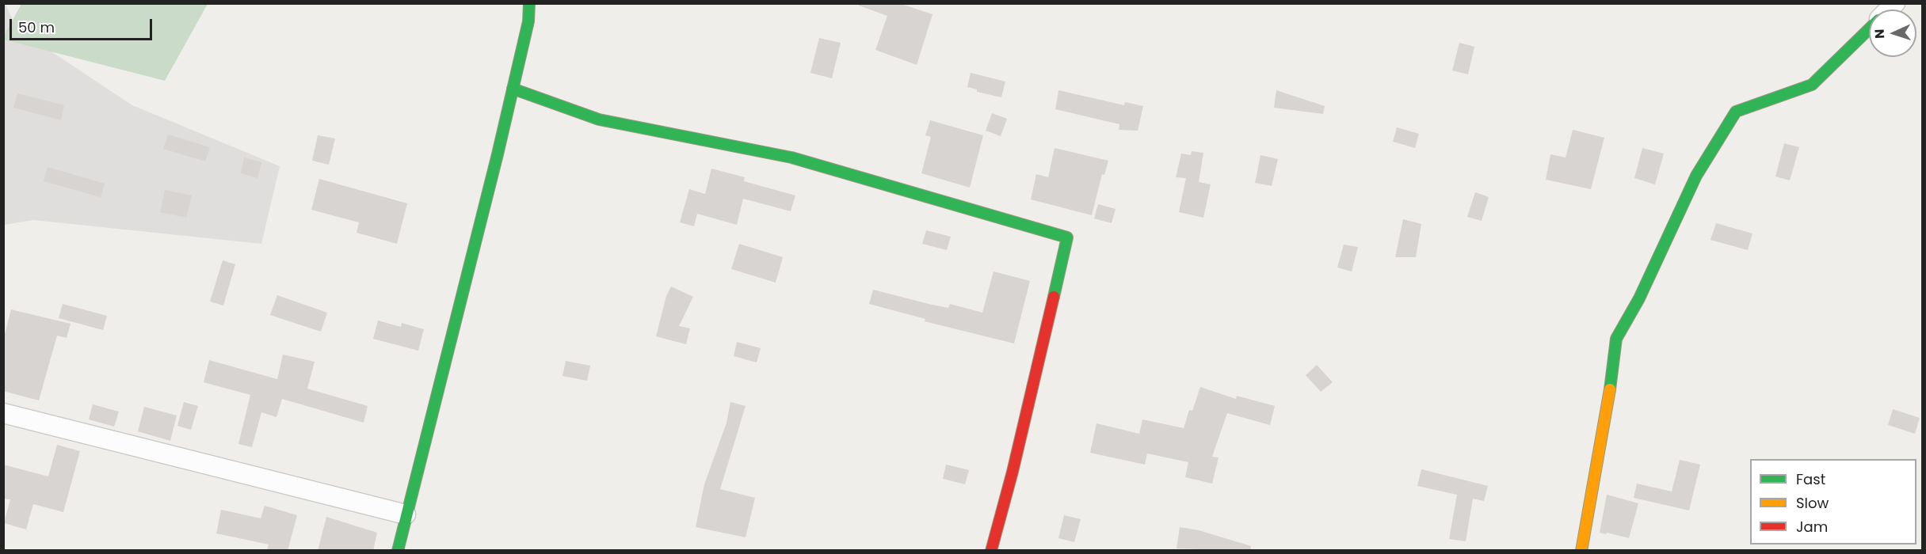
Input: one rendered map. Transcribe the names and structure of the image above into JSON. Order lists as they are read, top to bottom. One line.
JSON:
{"legend":["Fast","Slow","Jam"],"scale_bar":"50 m","north":"left"}
